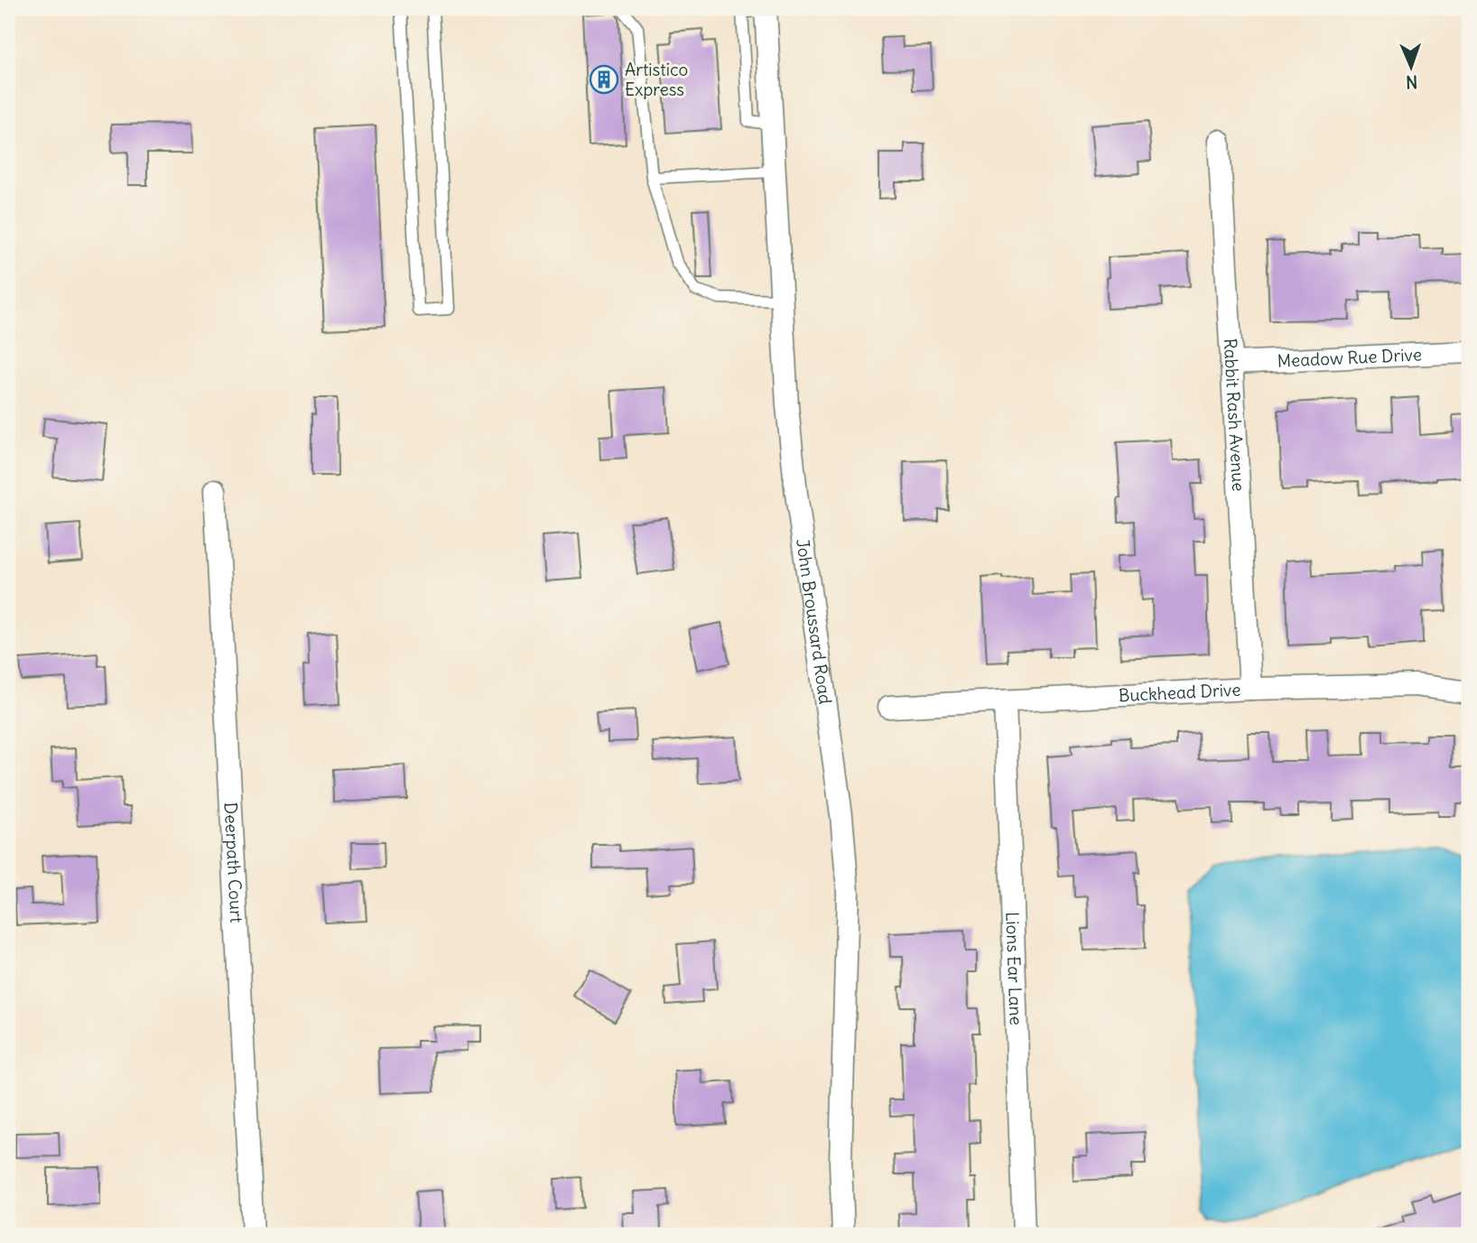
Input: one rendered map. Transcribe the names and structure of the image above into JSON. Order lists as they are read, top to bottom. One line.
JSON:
{"streets":{"street":["Meadow Rue Drive","Rabbit Rash Avenue","John Broussard Road","Buckhead Drive","Deerpath Court","Lions Ear Lane"]},"crossings":[["Meadow Rue Drive","Rabbit Rash Avenue"],["Rabbit Rash Avenue","Buckhead Drive"],["Buckhead Drive","Lions Ear Lane"]],"places":{"building":["Artistico Express"]},"north":"bottom"}
